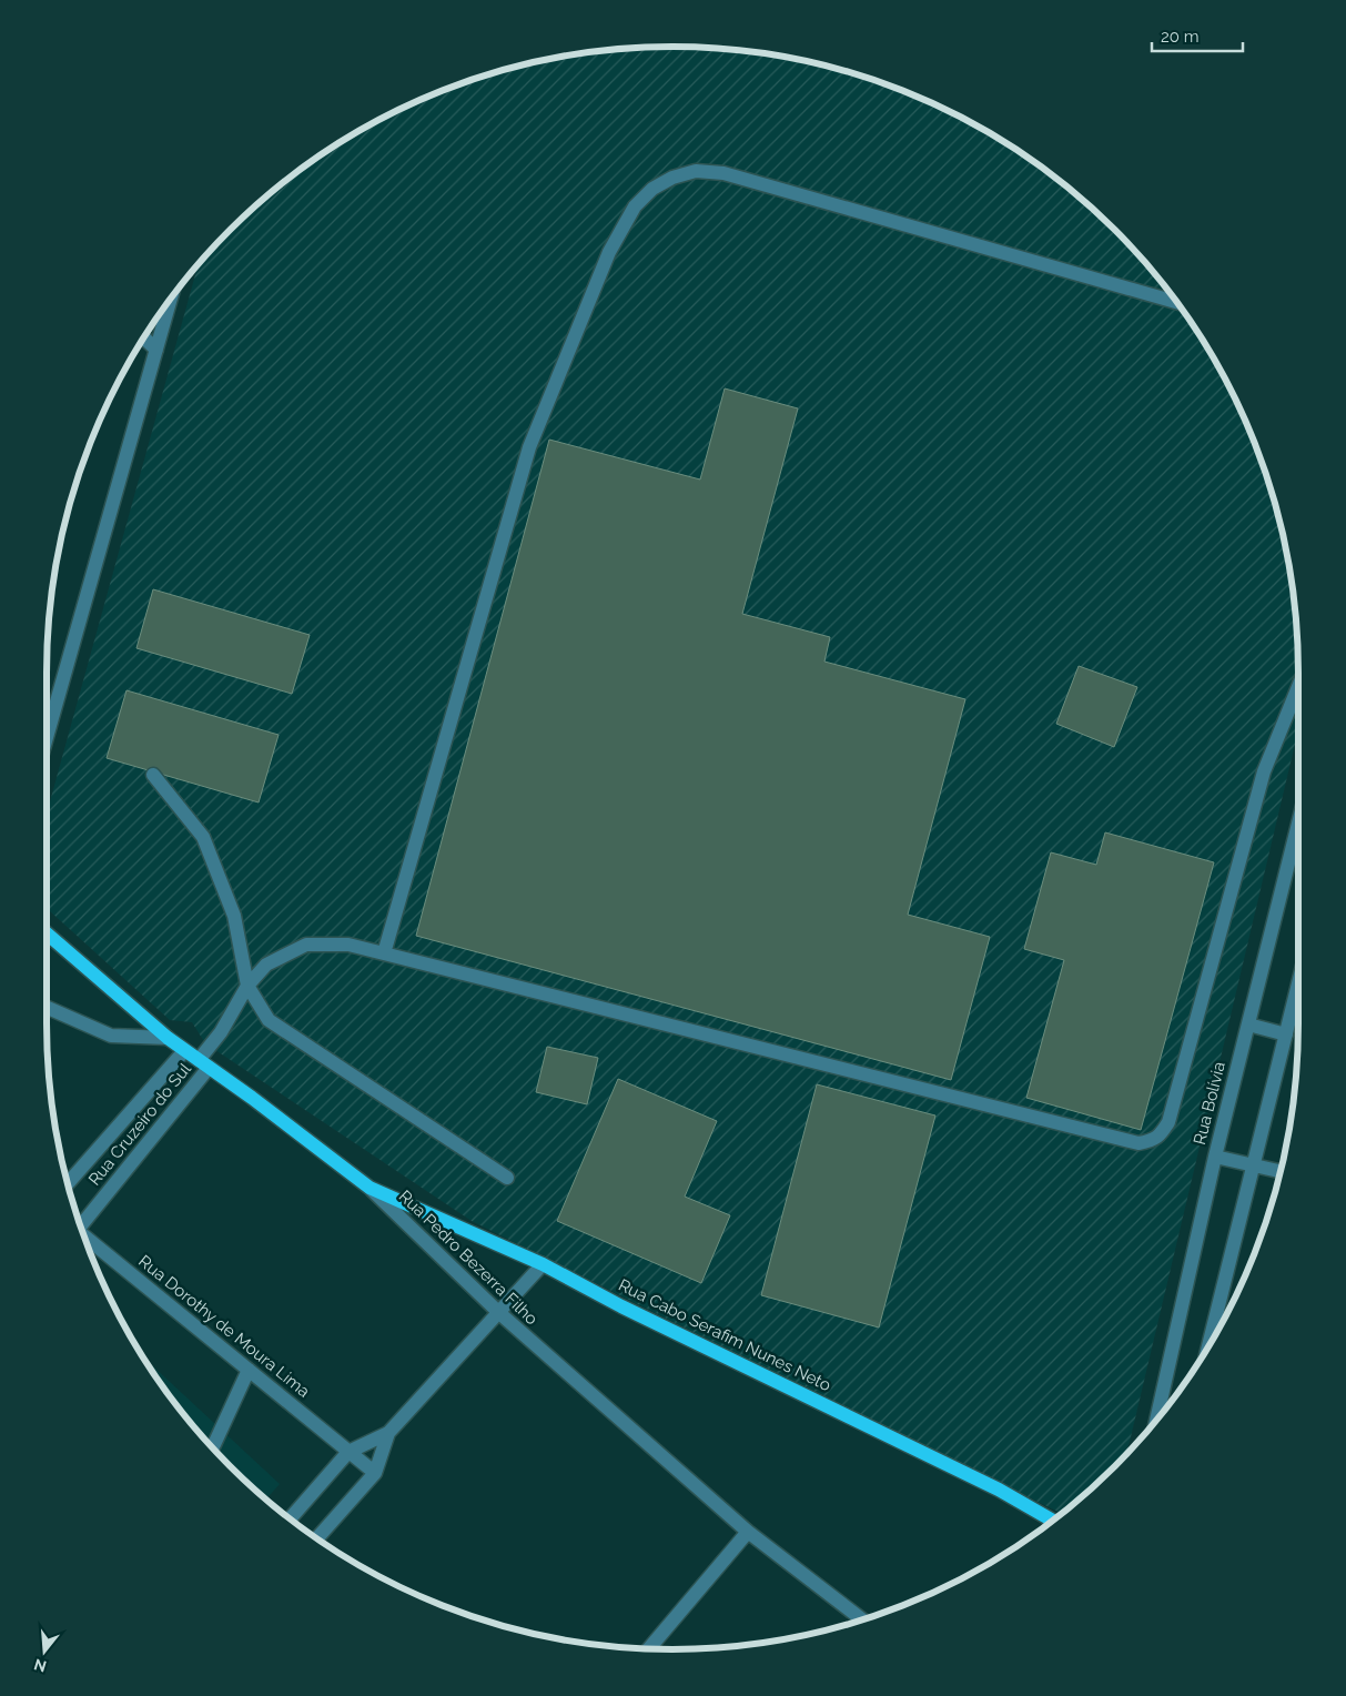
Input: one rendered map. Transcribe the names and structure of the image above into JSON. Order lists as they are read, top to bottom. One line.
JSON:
{"streets":{"main road":["Rua Pedro Bezerra Filho","Rua Cabo Serafim Nunes Neto"],"street":["Rua Bolívia","Rua Cruzeiro do Sul","Rua Dorothy de Moura Lima"]},"crossings":[["Rua Cruzeiro do Sul","Rua Pedro Bezerra Filho"],["Rua Pedro Bezerra Filho","Rua Cabo Serafim Nunes Neto"]],"scale_bar":"20 m","north":"bottom"}
